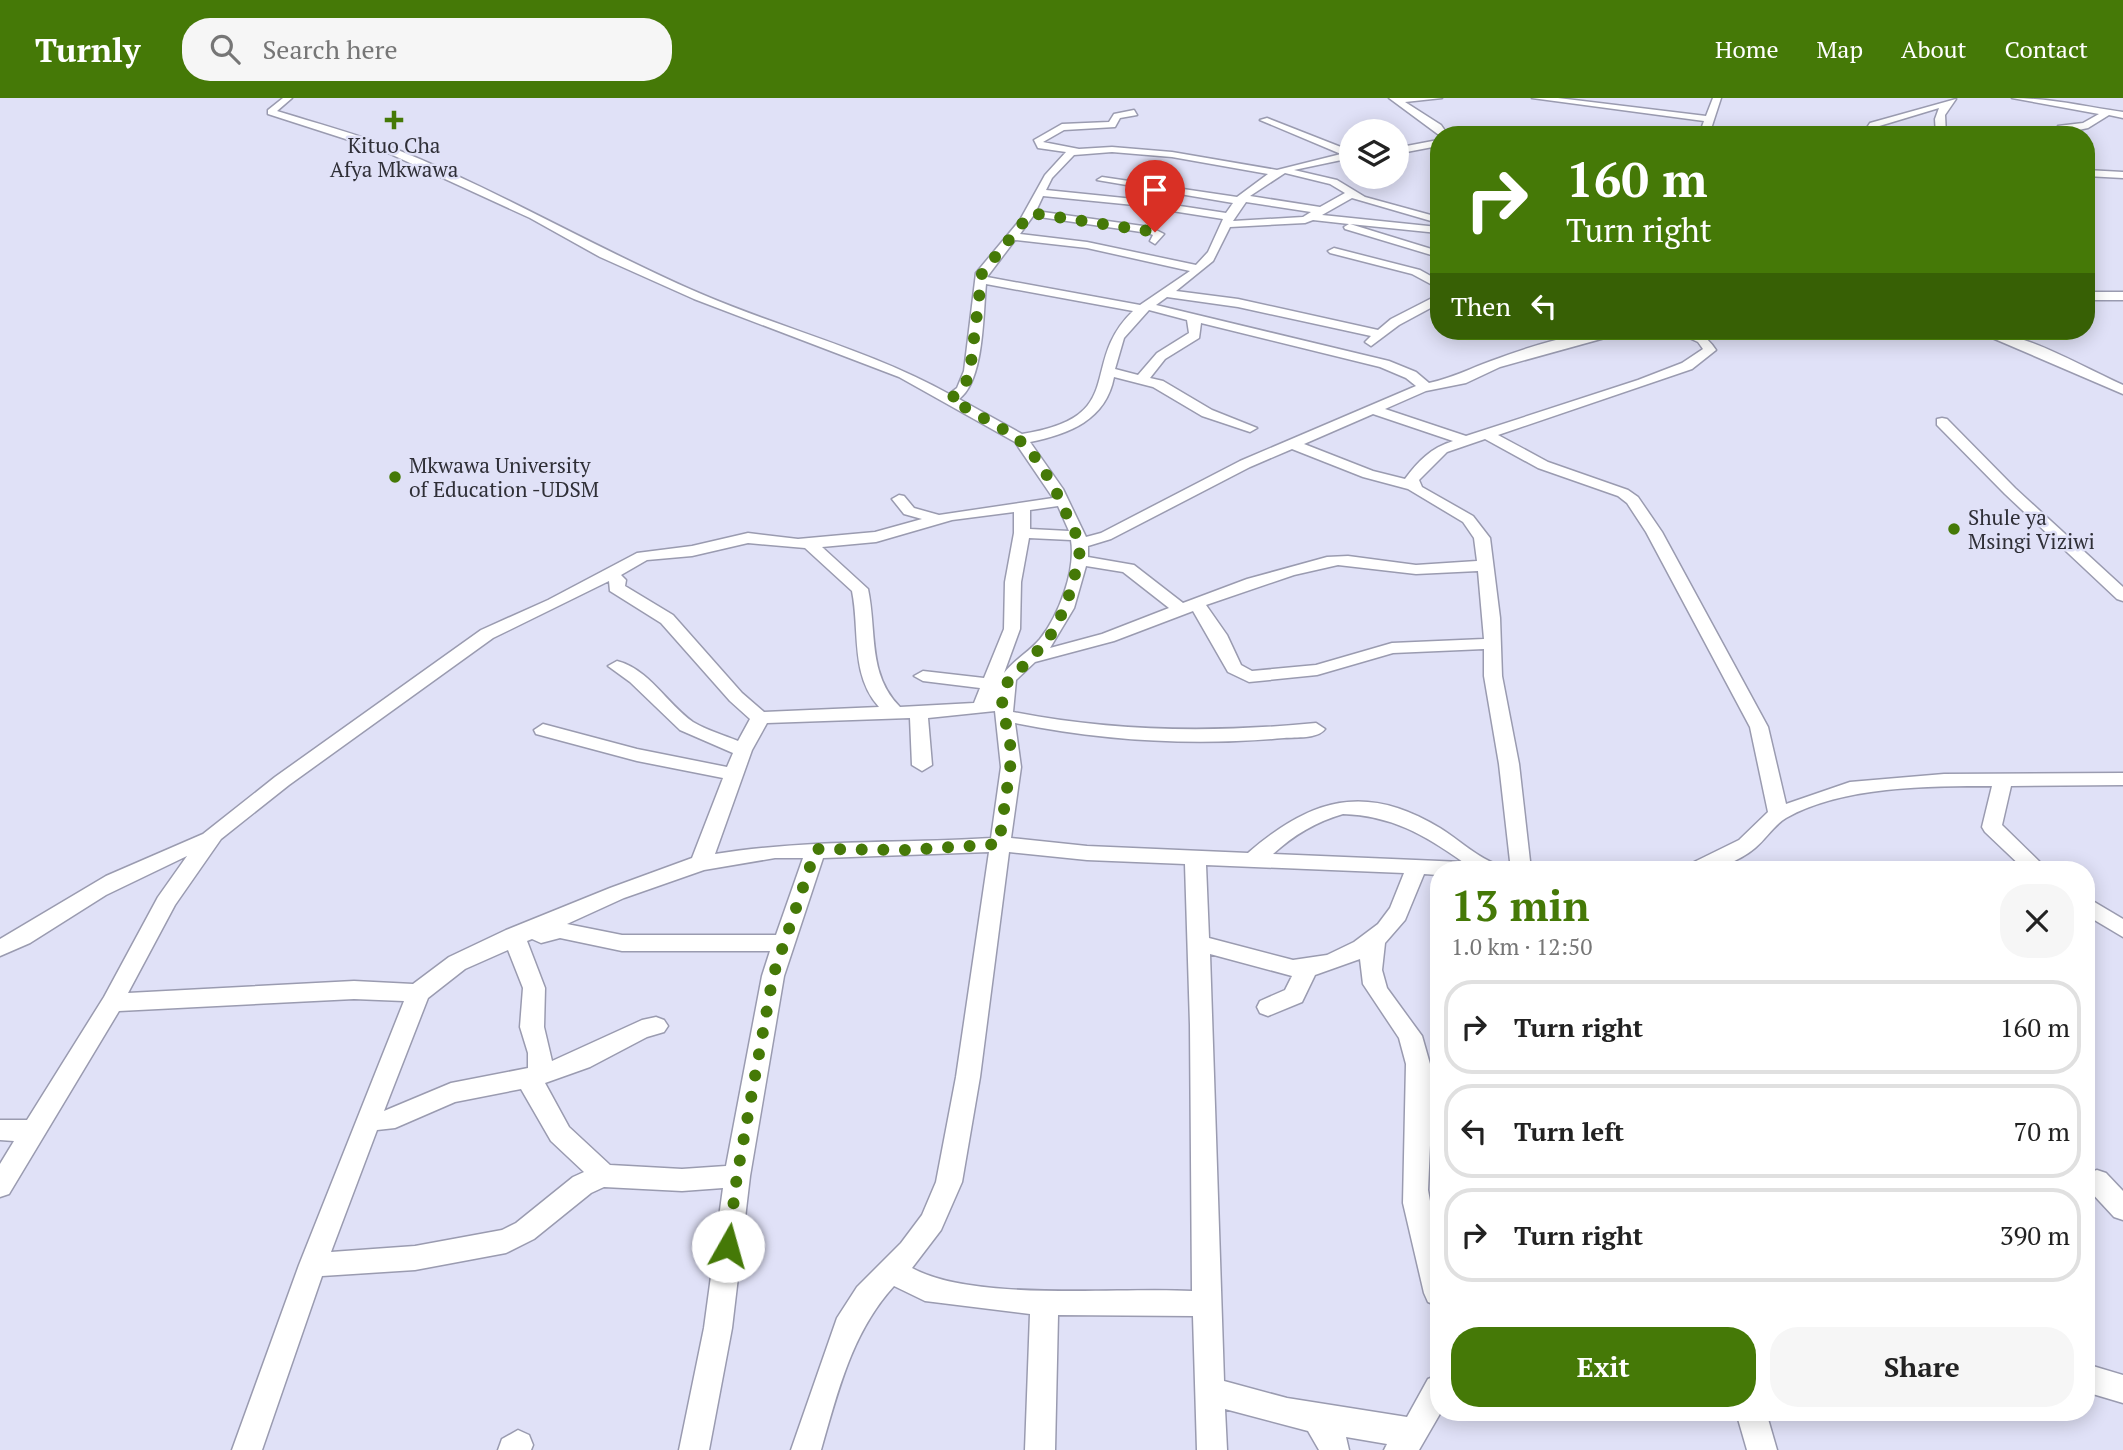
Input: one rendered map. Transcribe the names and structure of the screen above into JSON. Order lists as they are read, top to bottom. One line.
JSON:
{"places":{"health":["Kituo Cha Afya Mkwawa"],"other":["Mkwawa University of Education -UDSM","Shule ya Msingi Viziwi"]},"page":{"header":"Turnly","search":"Search here","nav":["Home","Map","About","Contact"],"turn":["160 m","Turn right"],"then":"Then","heading":["13 min","1.0 km · 12:50"],"list":[{"name":"Turn right","value":"160 m"},{"name":"Turn left","value":"70 m"},{"name":"Turn right","value":"390 m"}],"buttons":["Exit","Share"]}}
